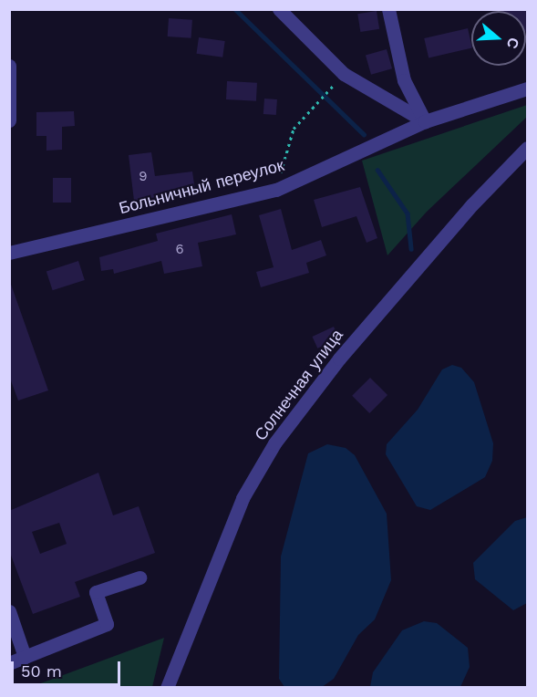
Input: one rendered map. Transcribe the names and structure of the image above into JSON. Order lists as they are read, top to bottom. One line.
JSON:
{"streets":{"street":["Больничный переулок","Солнечная улица"]},"house_numbers":["9","6"],"scale_bar":"50 m","north":"right"}
